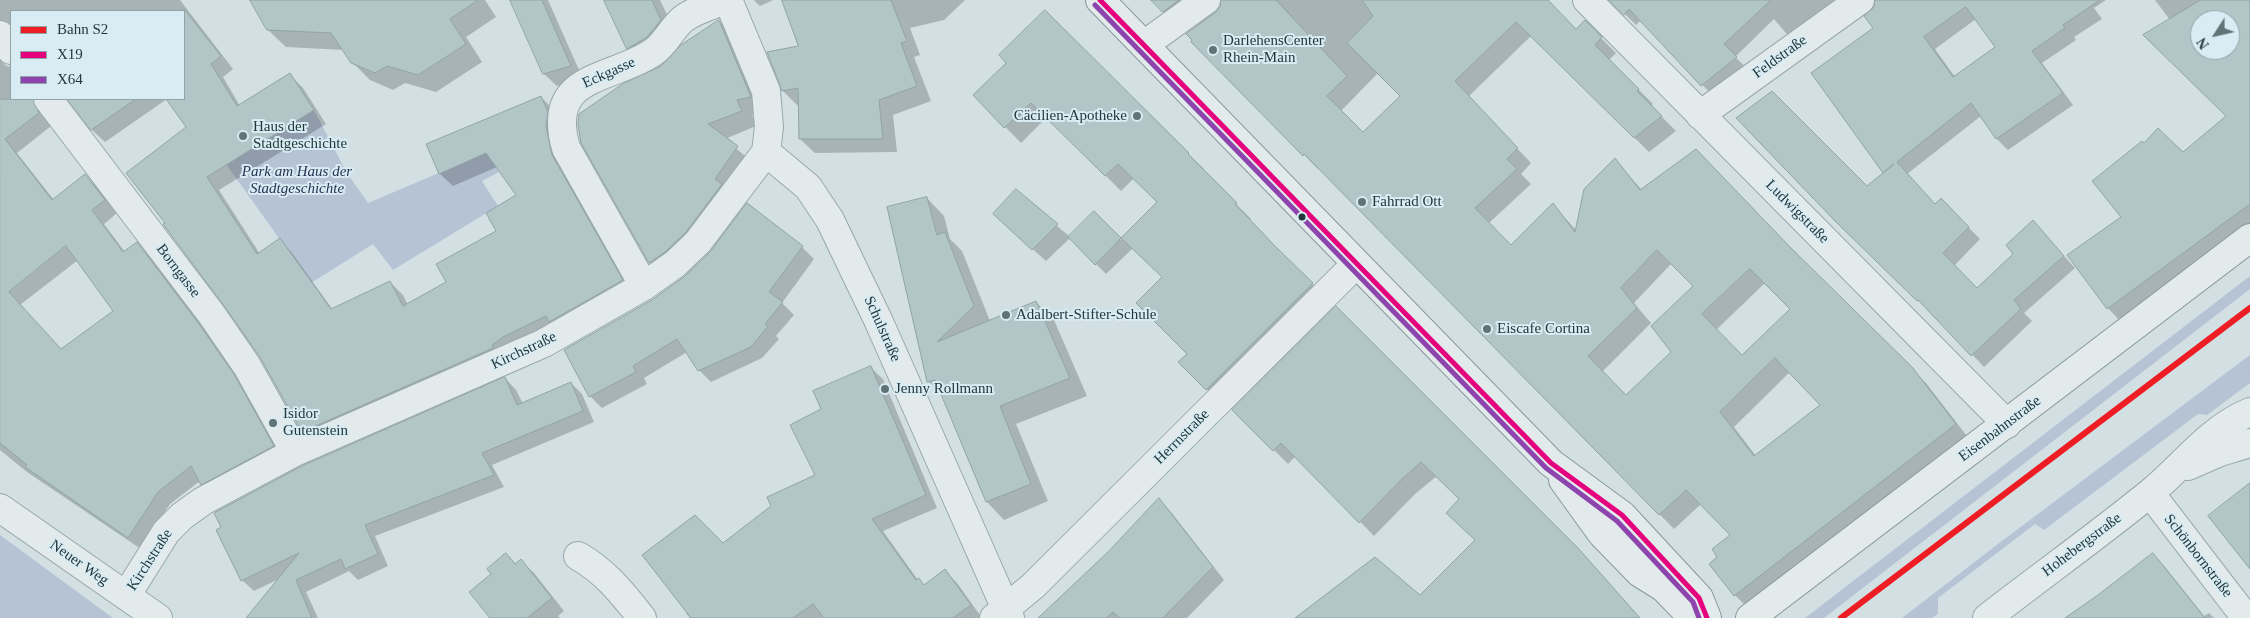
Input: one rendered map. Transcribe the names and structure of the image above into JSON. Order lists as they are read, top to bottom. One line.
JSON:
{"streets":{"street":["Feldstraße","Eckgasse","Ludwigstraße","Borngasse","Schulstraße","Kirchstraße","Eisenbahnstraße","Herrnstraße","Hohebergstraße","Schönbornstraße","Neuer Weg"]},"crossings":[["Feldstraße","Ludwigstraße"],["Eckgasse","Kirchstraße"],["Ludwigstraße","Eisenbahnstraße"],["Borngasse","Kirchstraße"],["Schulstraße","Kirchstraße"],["Schulstraße","Herrnstraße"],["Kirchstraße","Neuer Weg"],["Hohebergstraße","Schönbornstraße"]],"parks":["Park am Haus der Stadtgeschichte"],"places":["DarlehensCenter Rhein-Main","Cäcilien-Apotheke","Haus der Stadtgeschichte","Fahrrad Ott","Adalbert-Stifter-Schule","Eiscafe Cortina","Jenny Rollmann","Isidor Gutenstein"],"lines":["transit line X19","transit line X64","rail line S2"],"legend":["Bahn S2","X19","X64"],"north":"bottom left"}
